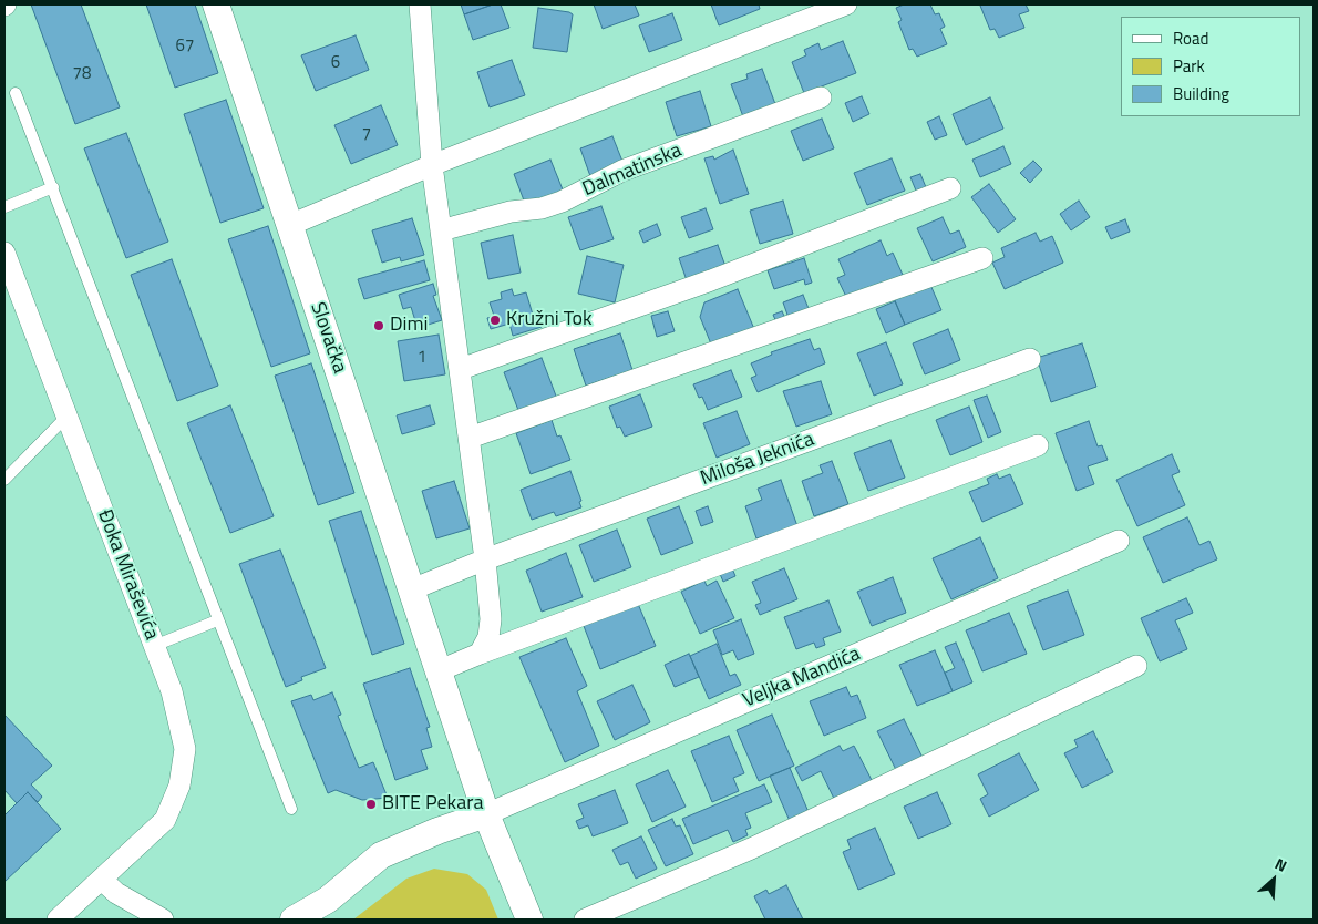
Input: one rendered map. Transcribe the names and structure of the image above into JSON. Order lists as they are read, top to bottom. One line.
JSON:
{"streets":{"street":["Dalmatinska","Slovačka","Miloša Jeknića","Đoka Miraševića","Veljka Mandića"]},"places":["Kružni Tok","Dimi","BITE Pekara"],"house_numbers":["67","6","78","7","1"],"legend":["Road","Park","Building"],"north":"top right"}
